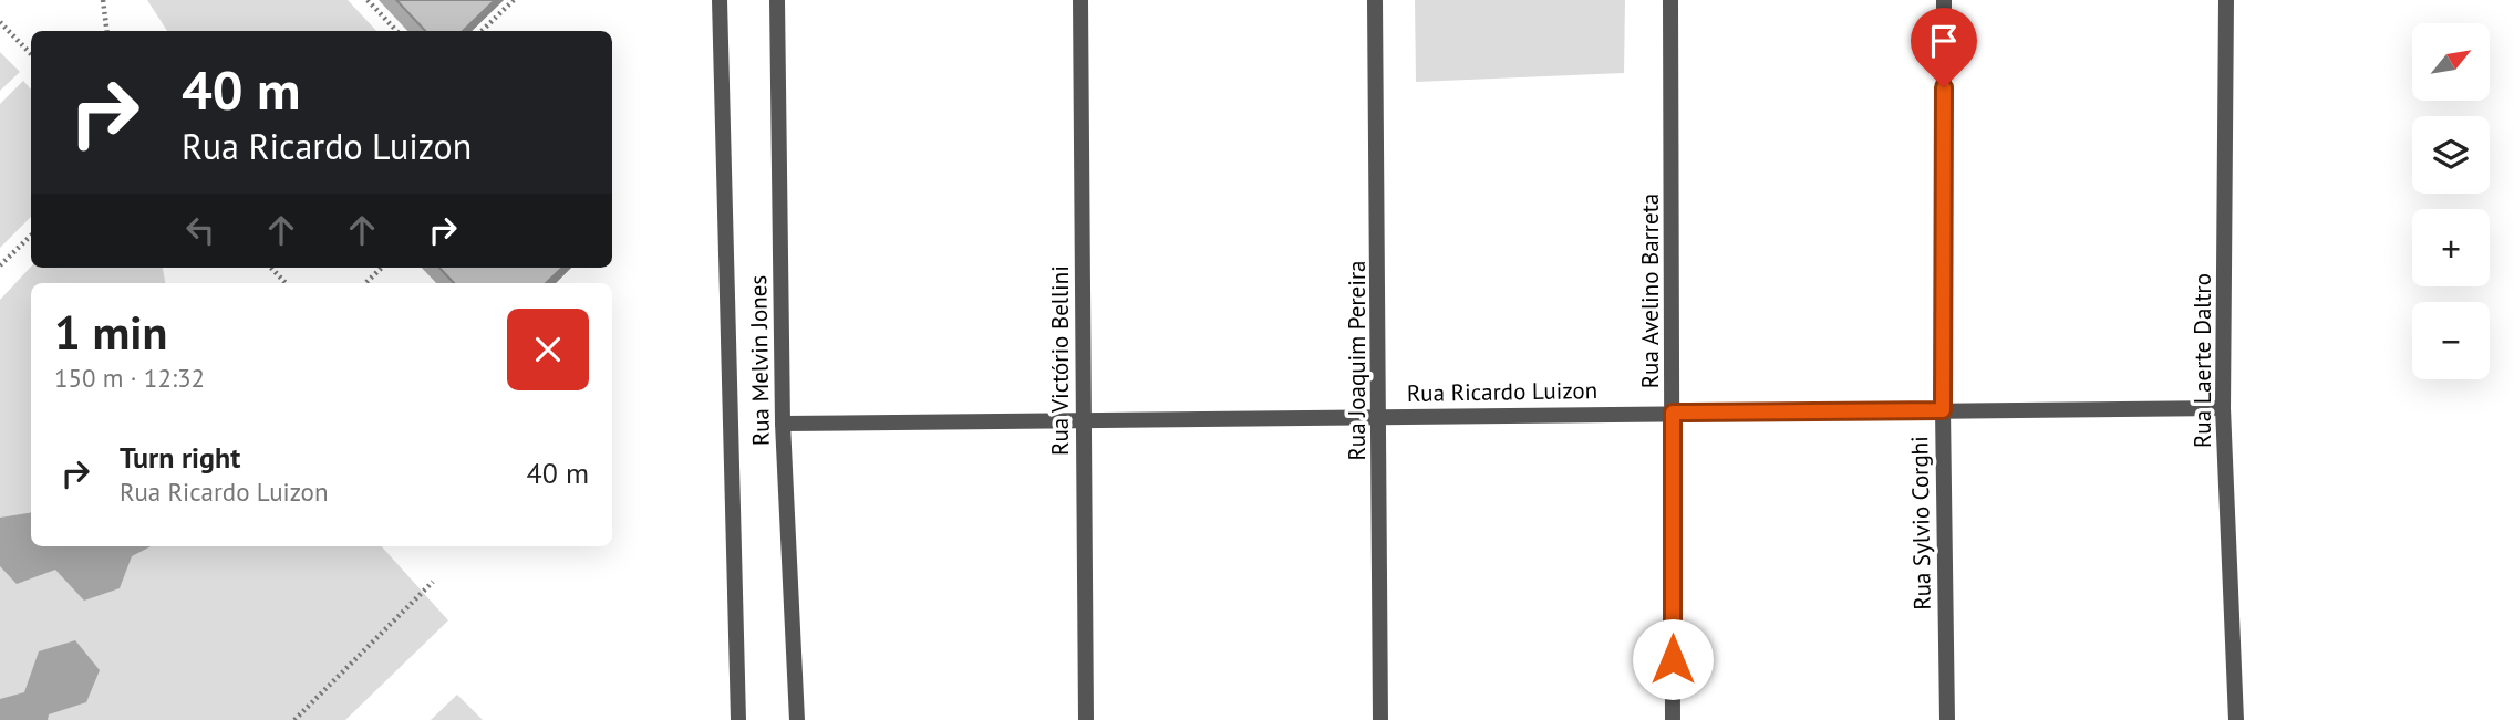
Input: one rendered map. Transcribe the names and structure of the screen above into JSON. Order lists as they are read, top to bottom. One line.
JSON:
{"streets":{"street":["Rua Avelino Barreta","Rua Melvin Jones","Rua Victório Bellini","Rua Joaquim Pereira","Rua Laerte Daltro","Rua Ricardo Luizon","Rua Sylvio Corghi"]},"crossings":[["Rua Avelino Barreta","Rua Ricardo Luizon"],["Rua Melvin Jones","Rua Ricardo Luizon"],["Rua Victório Bellini","Rua Ricardo Luizon"],["Rua Joaquim Pereira","Rua Ricardo Luizon"],["Rua Laerte Daltro","Rua Ricardo Luizon"],["Rua Ricardo Luizon","Rua Sylvio Corghi"]],"north":"top right","page":{"map_buttons":["+","−"],"turn":["40 m","Rua Ricardo Luizon"],"heading":["1 min","150 m · 12:32"],"list":[{"name":"Turn right","note":"Rua Ricardo Luizon","value":"40 m"}]}}
